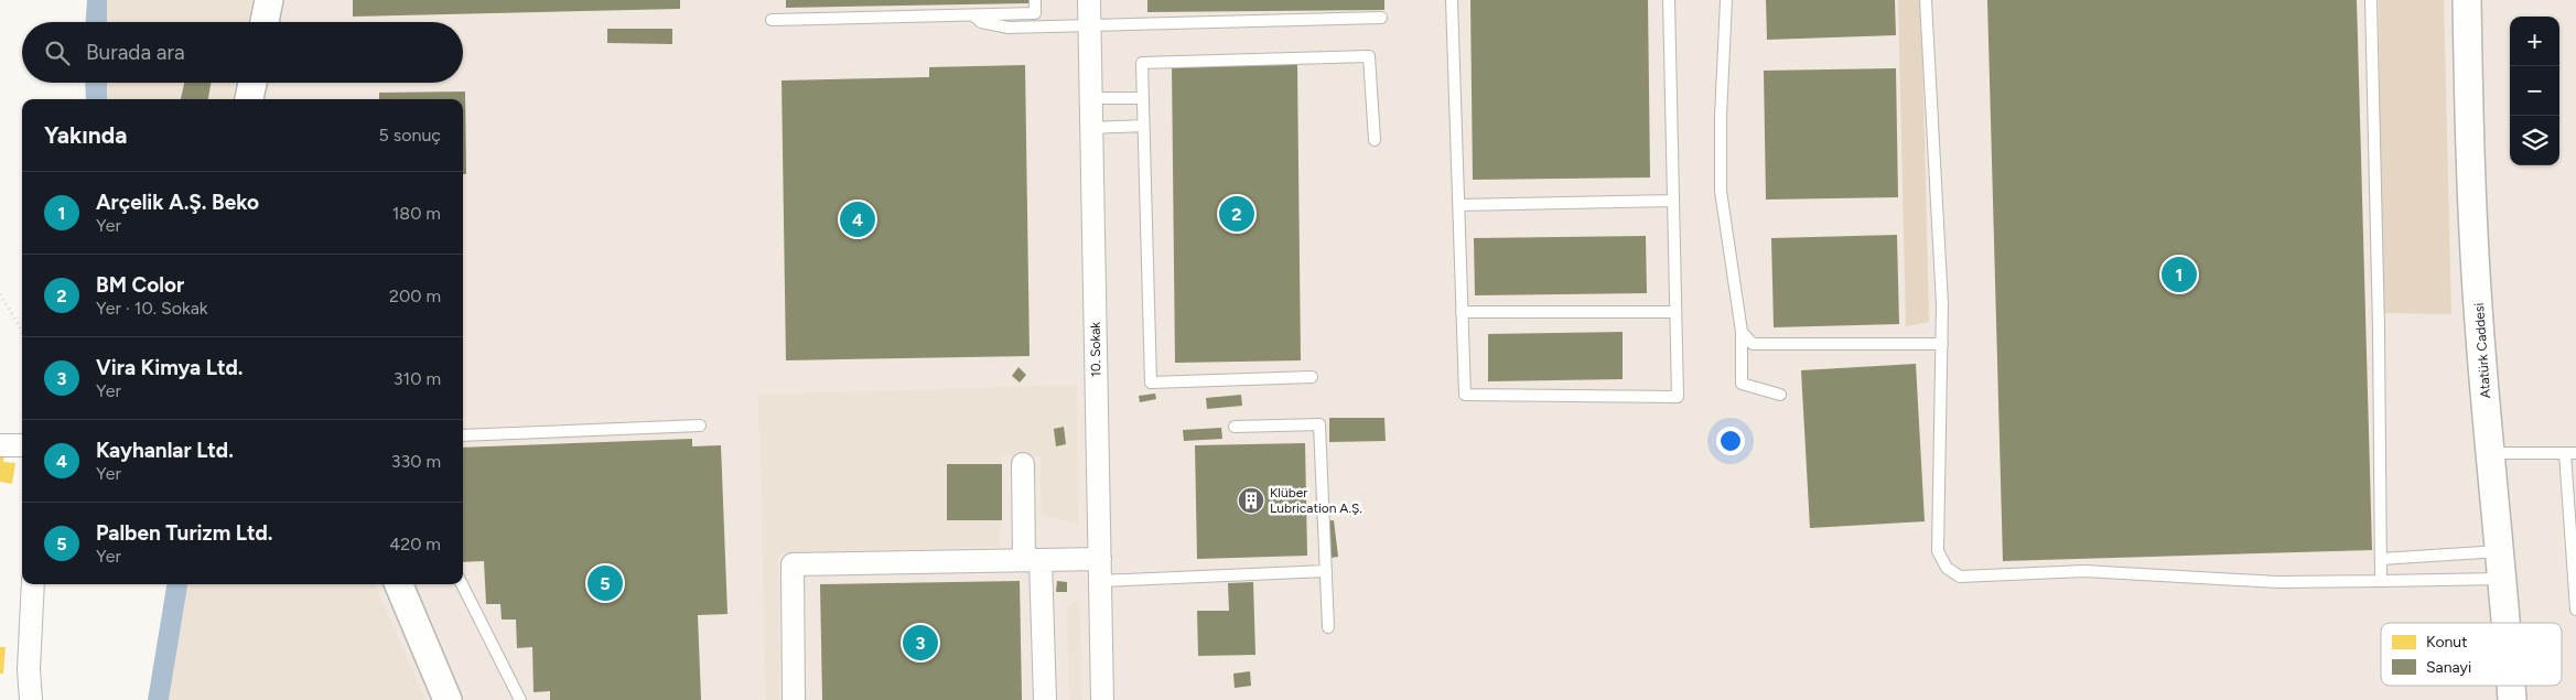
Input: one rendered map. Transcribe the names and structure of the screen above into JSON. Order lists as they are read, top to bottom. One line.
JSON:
{"streets":{"street":["10. Sokak","Atatürk Caddesi"]},"places":{"building":["Klüber Lubrication A.Ş."]},"legend":["Konut","Sanayi"],"page":{"map_buttons":["+","−"],"search":"Burada ara","heading":["Yakında","5 sonuç"],"list":[{"mark":"1","name":"Arçelik A.Ş. Beko","note":"Yer","value":"180 m"},{"mark":"2","name":"BM Color","note":"Yer · 10. Sokak","value":"200 m"},{"mark":"3","name":"Vira Kimya Ltd.","note":"Yer","value":"310 m"},{"mark":"4","name":"Kayhanlar Ltd.","note":"Yer","value":"330 m"},{"mark":"5","name":"Palben Turizm Ltd.","note":"Yer","value":"420 m"}],"pins":["2","4","1","5","3"]}}
